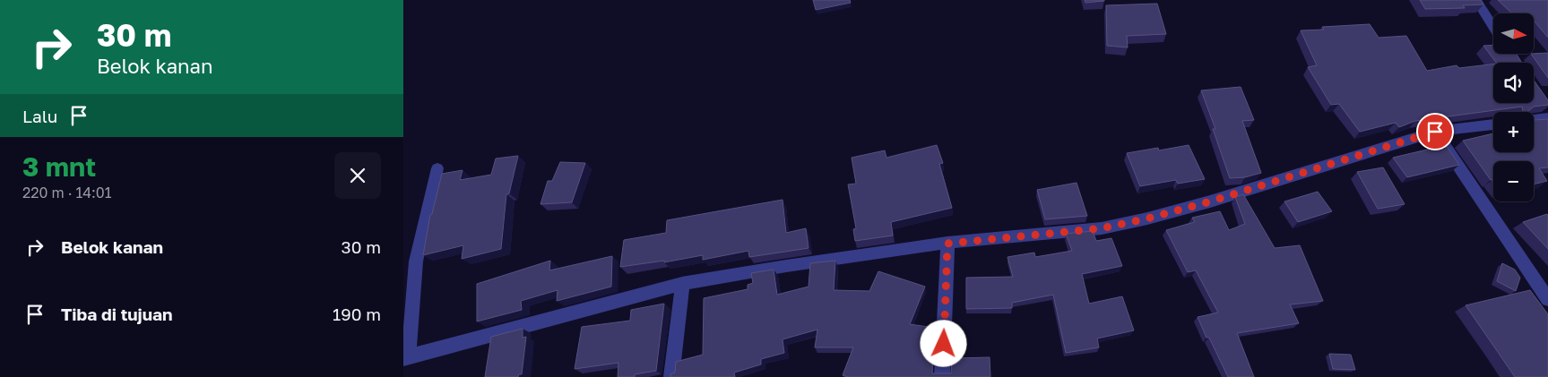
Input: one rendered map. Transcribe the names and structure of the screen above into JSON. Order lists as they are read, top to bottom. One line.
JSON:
{"north":"right","page":{"turn":["30 m","Belok kanan"],"map_buttons":["+","−"],"then":"Lalu","heading":["3 mnt","220 m · 14:01"],"list":[{"name":"Belok kanan","value":"30 m"},{"name":"Tiba di tujuan","value":"190 m"}]}}
